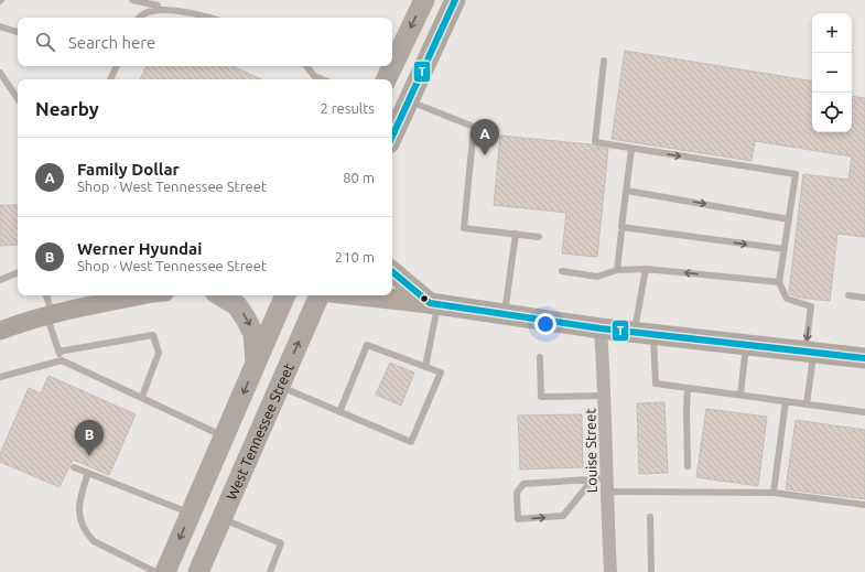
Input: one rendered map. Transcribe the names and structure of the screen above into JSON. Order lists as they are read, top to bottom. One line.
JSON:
{"streets":{"main road":["West Tennessee Street"],"street":["Louise Street"]},"lines":["transit line T"],"page":{"map_buttons":["+","−"],"search":"Search here","heading":["Nearby","2 results"],"pins":["A","B"],"list":[{"mark":"A","name":"Family Dollar","note":"Shop · West Tennessee Street","value":"80 m"},{"mark":"B","name":"Werner Hyundai","note":"Shop · West Tennessee Street","value":"210 m"}]}}
